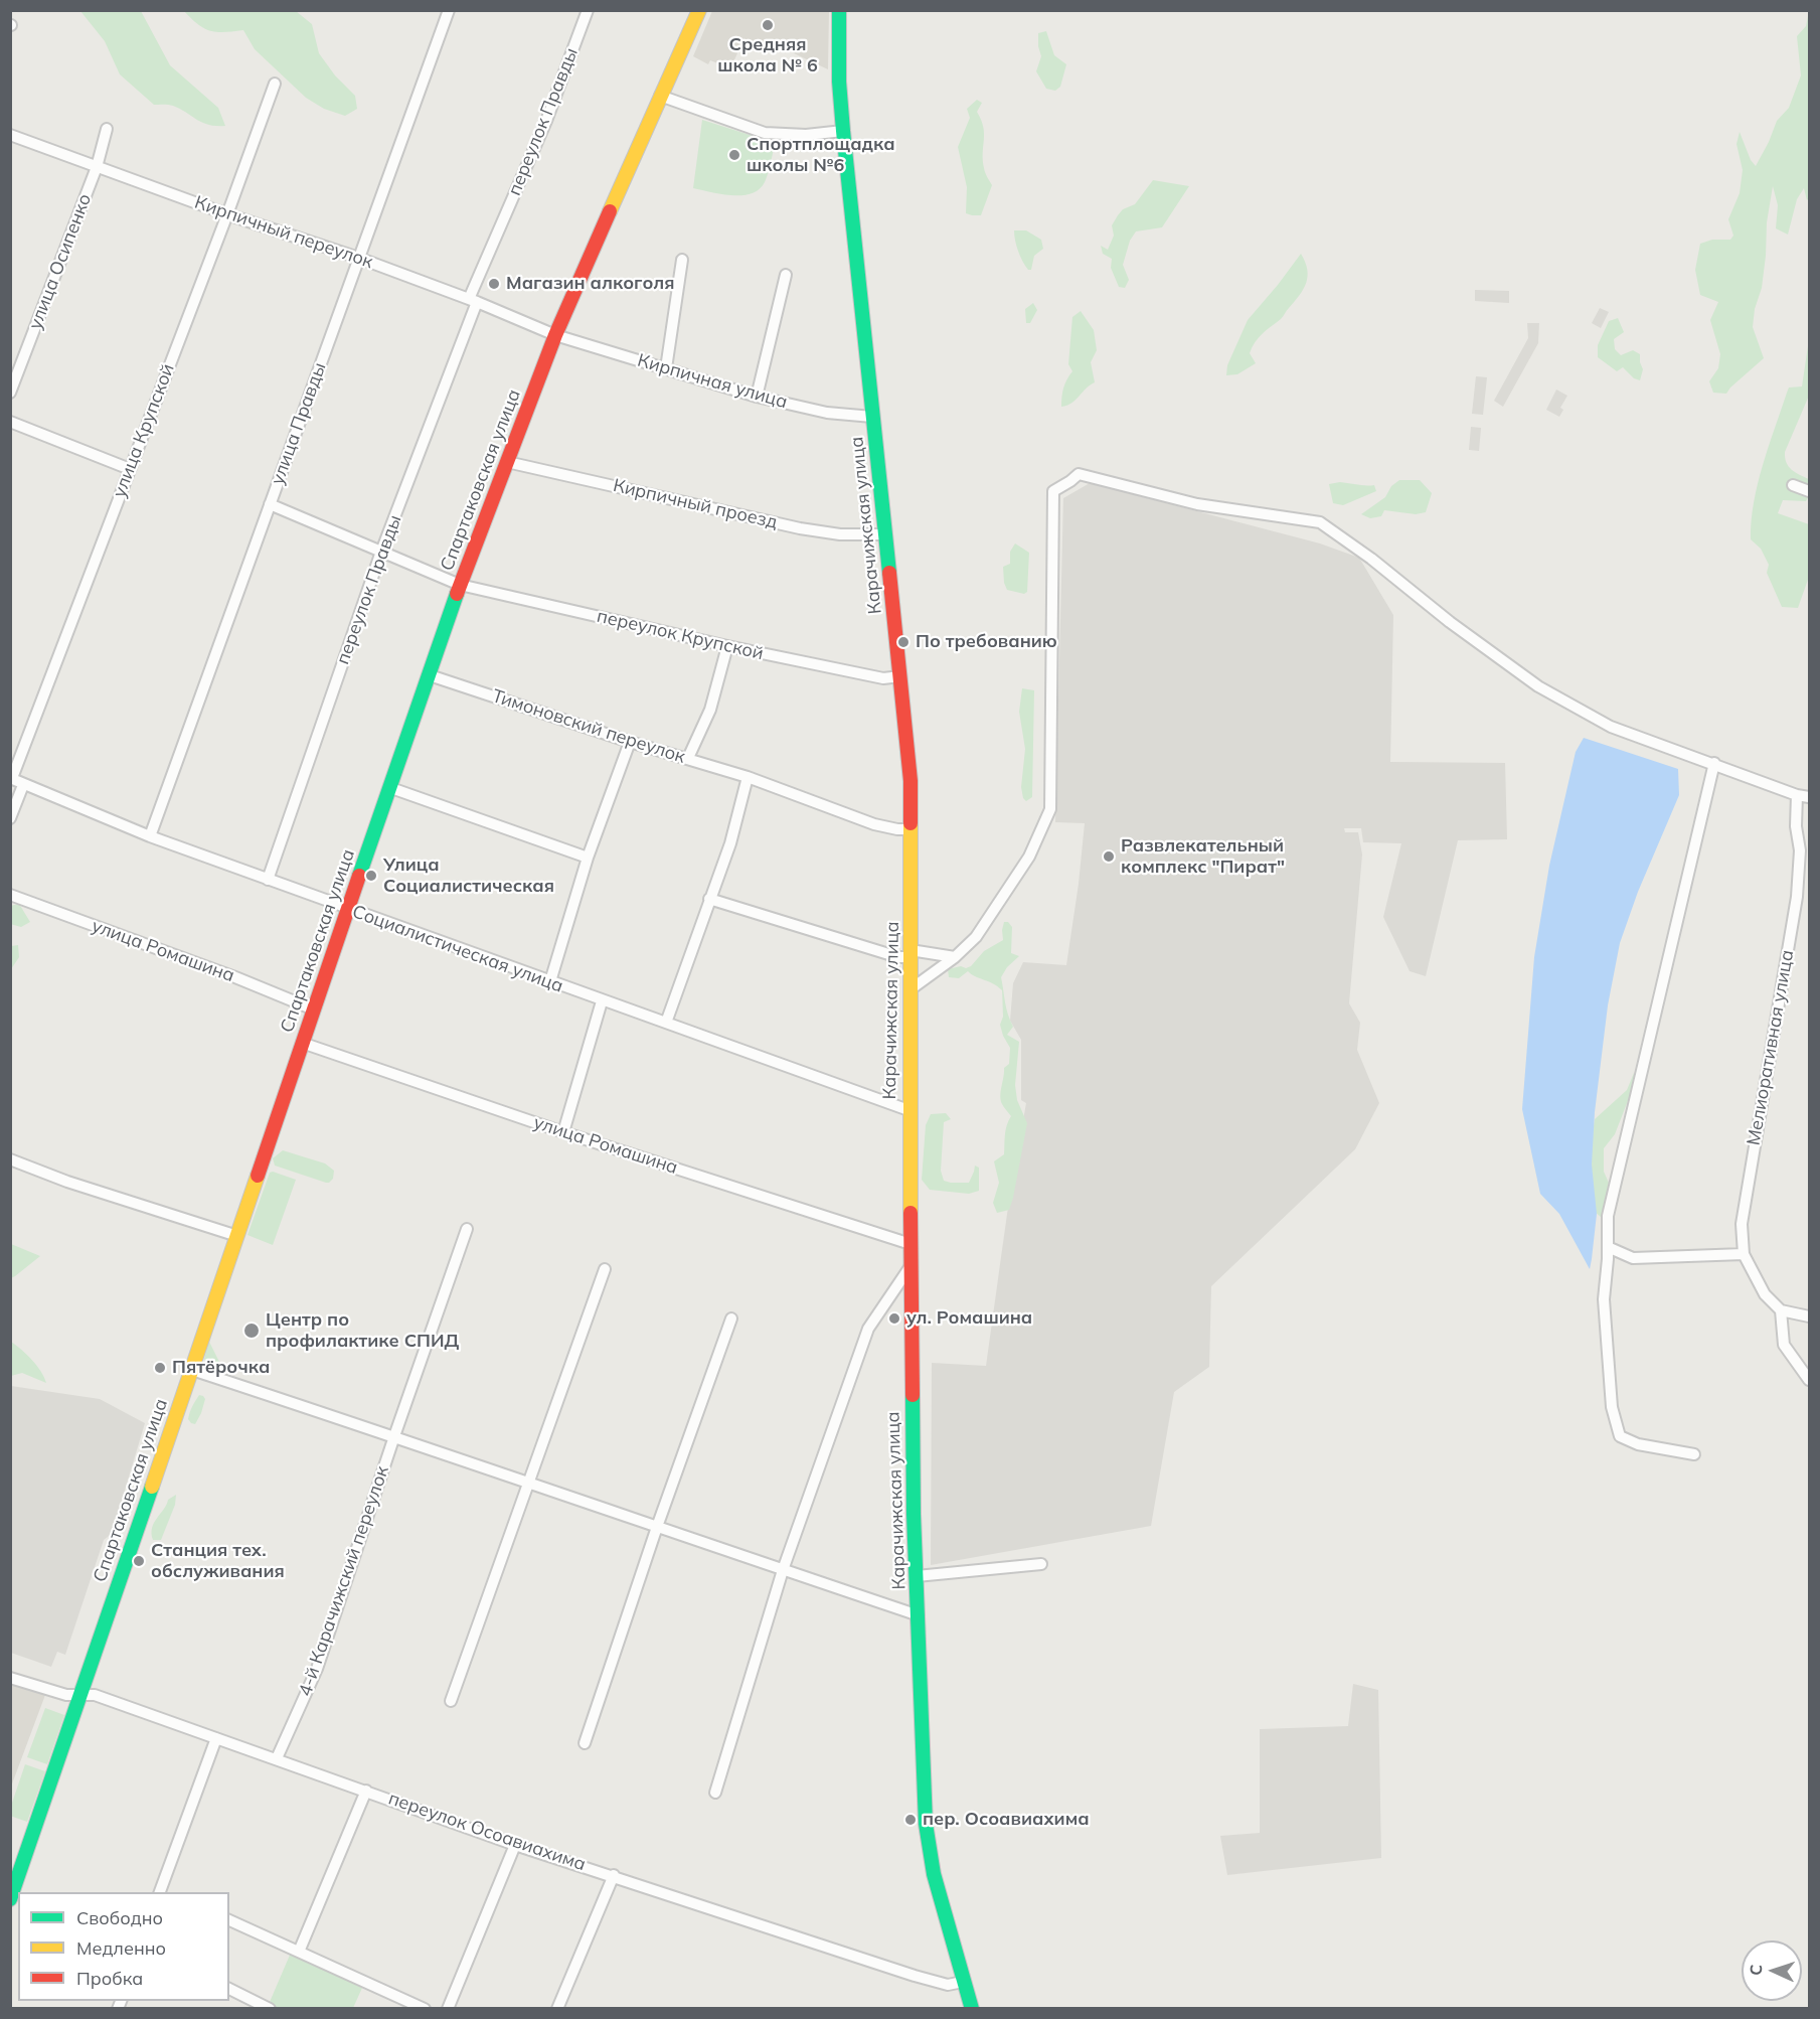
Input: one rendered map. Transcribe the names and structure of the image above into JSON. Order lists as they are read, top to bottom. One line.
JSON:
{"streets":{"street":["переулок Правды","Кирпичный переулок","улица Осипенко","Кирпичная улица","улица Правды","улица Крупской","Спартаковская улица","Кирпичный проезд","Карачижская улица","переулок Крупской","Тимоновский переулок","Социалистическая улица","улица Ромашина","Мелиоративная улица","4-й Карачижский переулок","переулок Осоавиахима"]},"crossings":[["переулок Правды","Кирпичный переулок"],["переулок Правды","переулок Крупской"],["переулок Правды","Социалистическая улица"],["Кирпичный переулок","улица Осипенко"],["Кирпичный переулок","Кирпичная улица"],["Кирпичный переулок","улица Правды"],["Кирпичный переулок","улица Крупской"],["Кирпичный переулок","Спартаковская улица"],["Кирпичная улица","Спартаковская улица"],["Кирпичная улица","Карачижская улица"],["улица Правды","переулок Крупской"],["улица Правды","Социалистическая улица"],["улица Крупской","Социалистическая улица"],["Спартаковская улица","Кирпичный проезд"],["Спартаковская улица","переулок Крупской"],["Спартаковская улица","Тимоновский переулок"],["Спартаковская улица","Социалистическая улица"],["Спартаковская улица","улица Ромашина"],["Спартаковская улица","переулок Осоавиахима"],["Кирпичный проезд","Карачижская улица"],["Карачижская улица","переулок Крупской"],["Карачижская улица","Тимоновский переулок"],["Карачижская улица","Социалистическая улица"],["Карачижская улица","улица Ромашина"],["Карачижская улица","переулок Осоавиахима"],["4-й Карачижский переулок","переулок Осоавиахима"]],"places":["Средняя школа № 6","Спортплощадка школы №6","Магазин алкоголя","По требованию","Развлекательный комплекс \"Пират\"","Улица Социалистическая","ул. Ромашина","Центр по профилактике СПИД","Пятёрочка","Станция тех. обслуживания","пер. Осоавиахима"],"legend":["Свободно","Медленно","Пробка"],"north":"left"}
